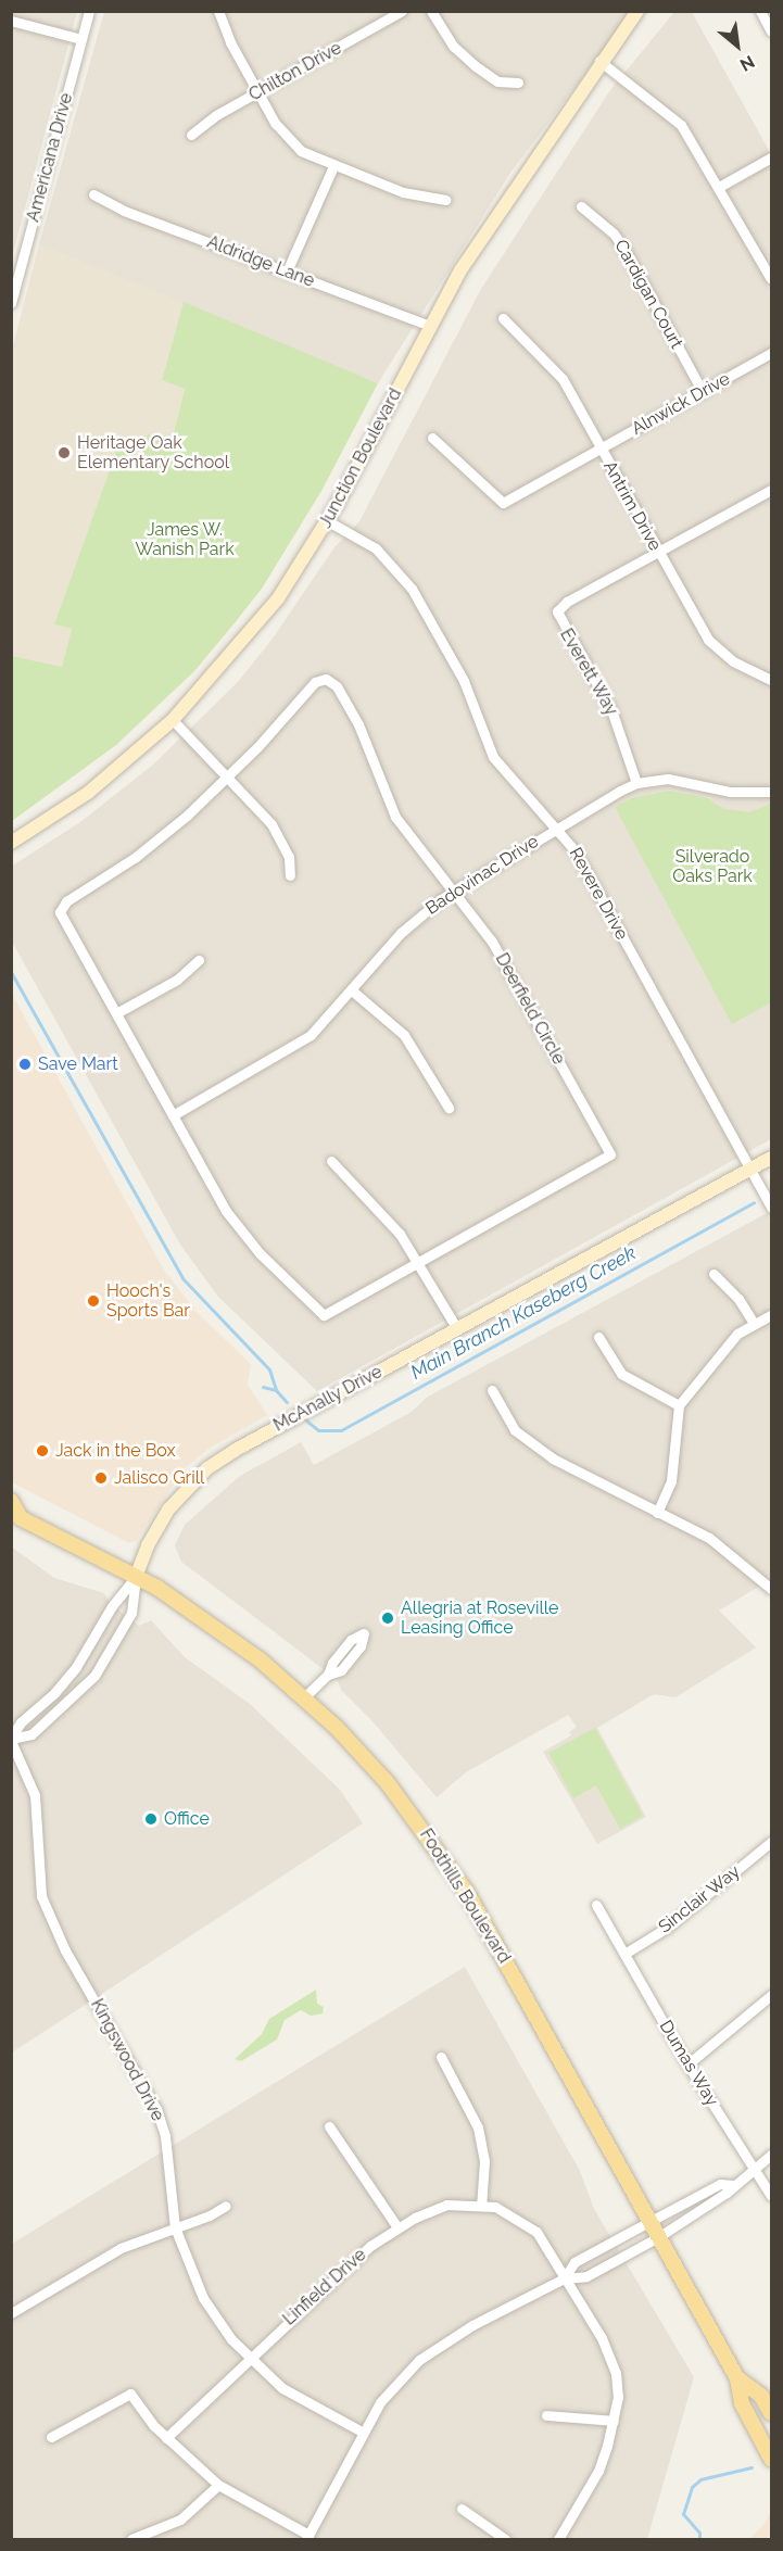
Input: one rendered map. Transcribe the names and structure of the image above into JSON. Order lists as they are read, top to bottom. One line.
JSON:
{"streets":{"main road":["Junction Boulevard","McAnally Drive","Foothills Boulevard"],"street":["Chilton Drive","Americana Drive","Aldridge Lane","Cardigan Court","Alnwick Drive","Antrim Drive","Everett Way","Badovinac Drive","Revere Drive","Deerfield Circle","Sinclair Way","Kingswood Drive","Dumas Way","Linfield Drive"]},"crossings":[["Aldridge Lane","Junction Boulevard"],["Cardigan Court","Alnwick Drive"],["Alnwick Drive","Antrim Drive"],["Junction Boulevard","Revere Drive"],["Antrim Drive","Everett Way"],["Everett Way","Badovinac Drive"],["Badovinac Drive","Revere Drive"],["Badovinac Drive","Deerfield Circle"],["Revere Drive","McAnally Drive"],["McAnally Drive","Foothills Boulevard"],["McAnally Drive","Kingswood Drive"],["Sinclair Way","Dumas Way"],["Kingswood Drive","Linfield Drive"]],"water":["Main Branch Kaseberg Creek"],"parks":["James W. Wanish Park","Silverado Oaks Park"],"places":["Heritage Oak Elementary School","Save Mart","Hooch's Sports Bar","Jack in the Box","Jalisco Grill","Allegria at Roseville Leasing Office","Office"],"north":"bottom right"}
